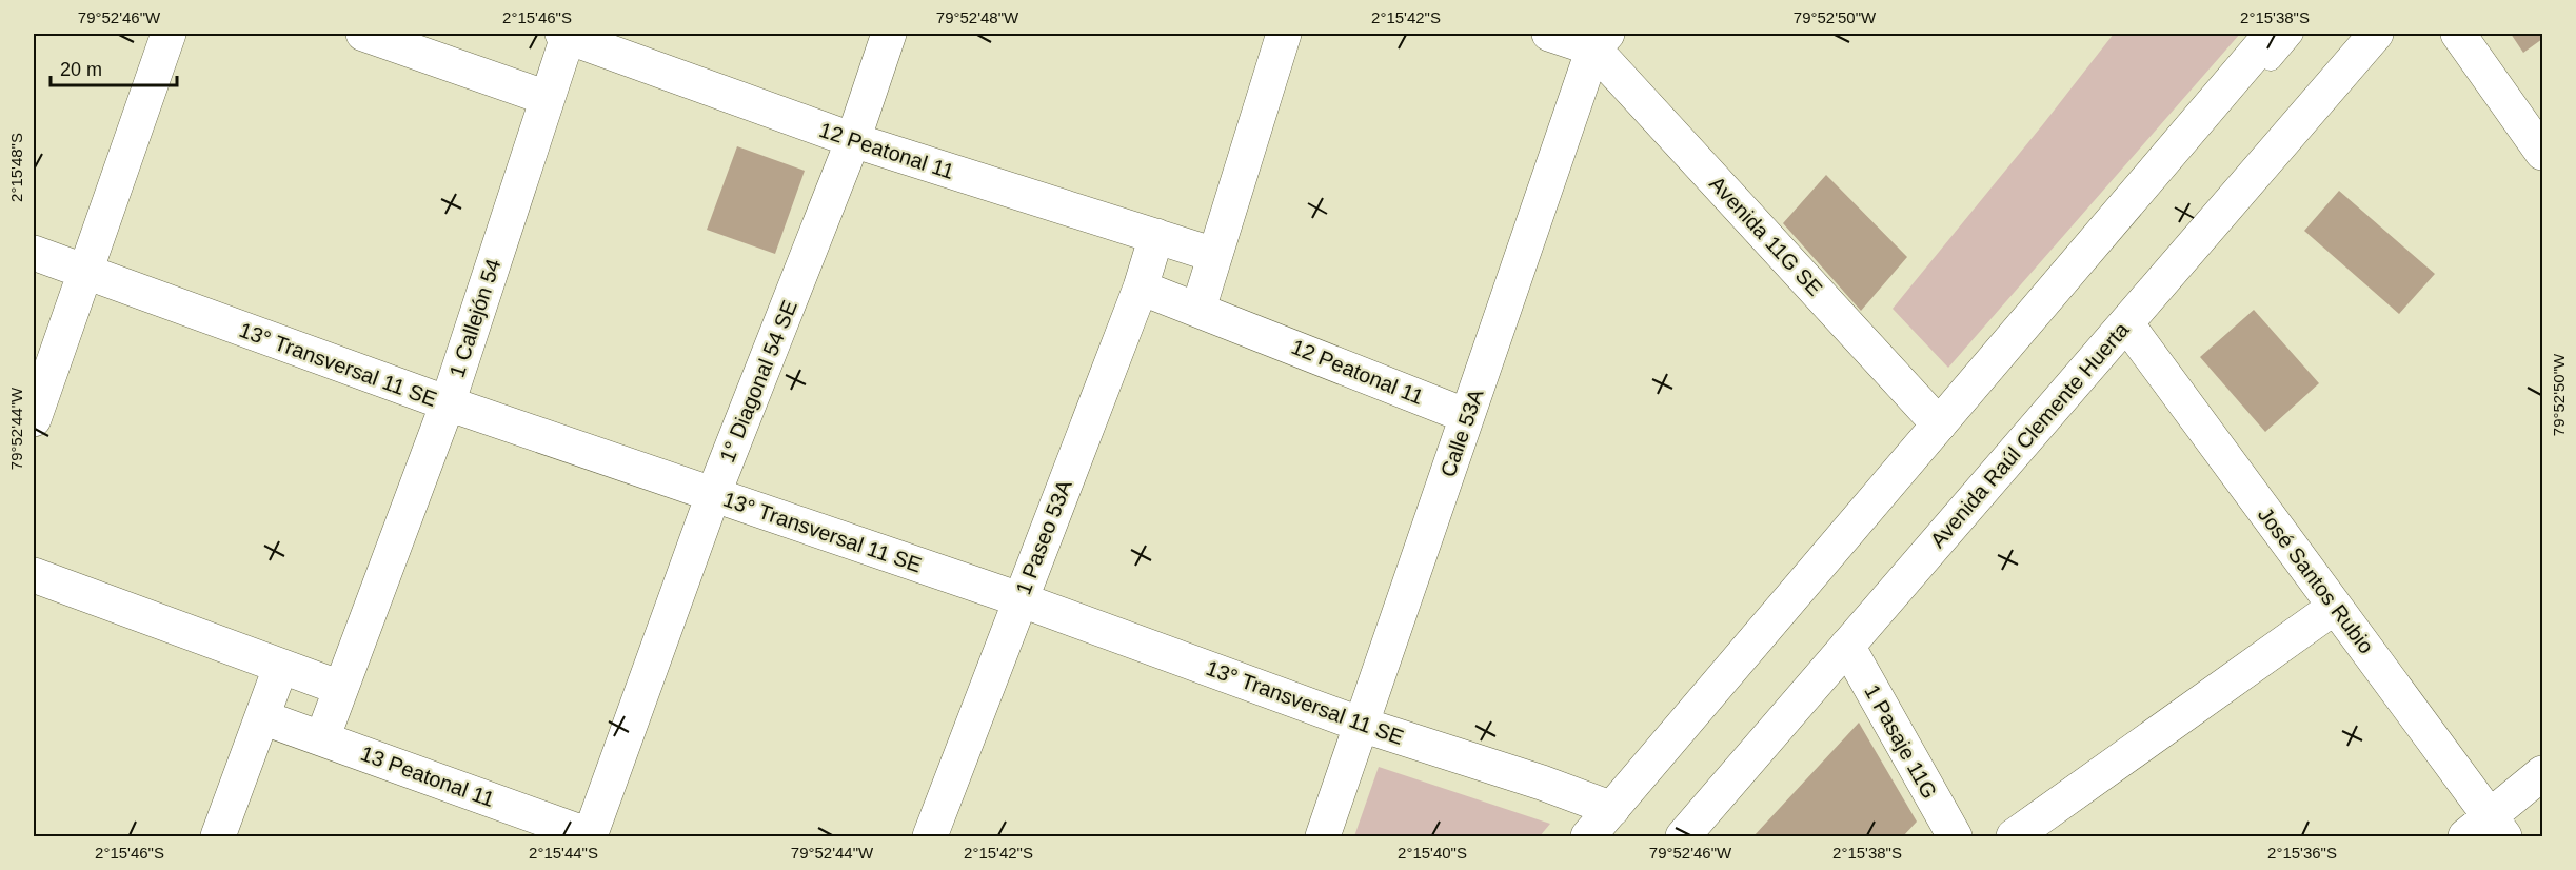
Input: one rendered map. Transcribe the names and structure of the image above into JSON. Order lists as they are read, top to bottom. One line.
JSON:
{"streets":{"street":["12 Peatonal 11","Avenida 11G SE","1 Callejón 54","13° Transversal 11 SE","1° Diagonal 54 SE","Calle 53A","Avenida Raúl Clemente Huerta","1 Paseo 53A","José Santos Rubio","1 Pasaje 11G","13 Peatonal 11"]},"crossings":[["12 Peatonal 11","1 Callejón 54"],["12 Peatonal 11","1° Diagonal 54 SE"],["12 Peatonal 11","Calle 53A"],["12 Peatonal 11","1 Paseo 53A"],["Avenida 11G SE","Calle 53A"],["1 Callejón 54","13° Transversal 11 SE"],["1 Callejón 54","13 Peatonal 11"],["13° Transversal 11 SE","1° Diagonal 54 SE"],["13° Transversal 11 SE","Calle 53A"],["13° Transversal 11 SE","1 Paseo 53A"],["1° Diagonal 54 SE","13 Peatonal 11"],["Avenida Raúl Clemente Huerta","José Santos Rubio"],["Avenida Raúl Clemente Huerta","1 Pasaje 11G"]],"scale_bar":"20 m","coordinates":["79°52'46\"W","2°15'46\"S","79°52'48\"W","2°15'42\"S","79°52'50\"W","2°15'38\"S","2°15'48\"S","79°52'44\"W","2°15'44\"S","2°15'40\"S","2°15'36\"S"]}
